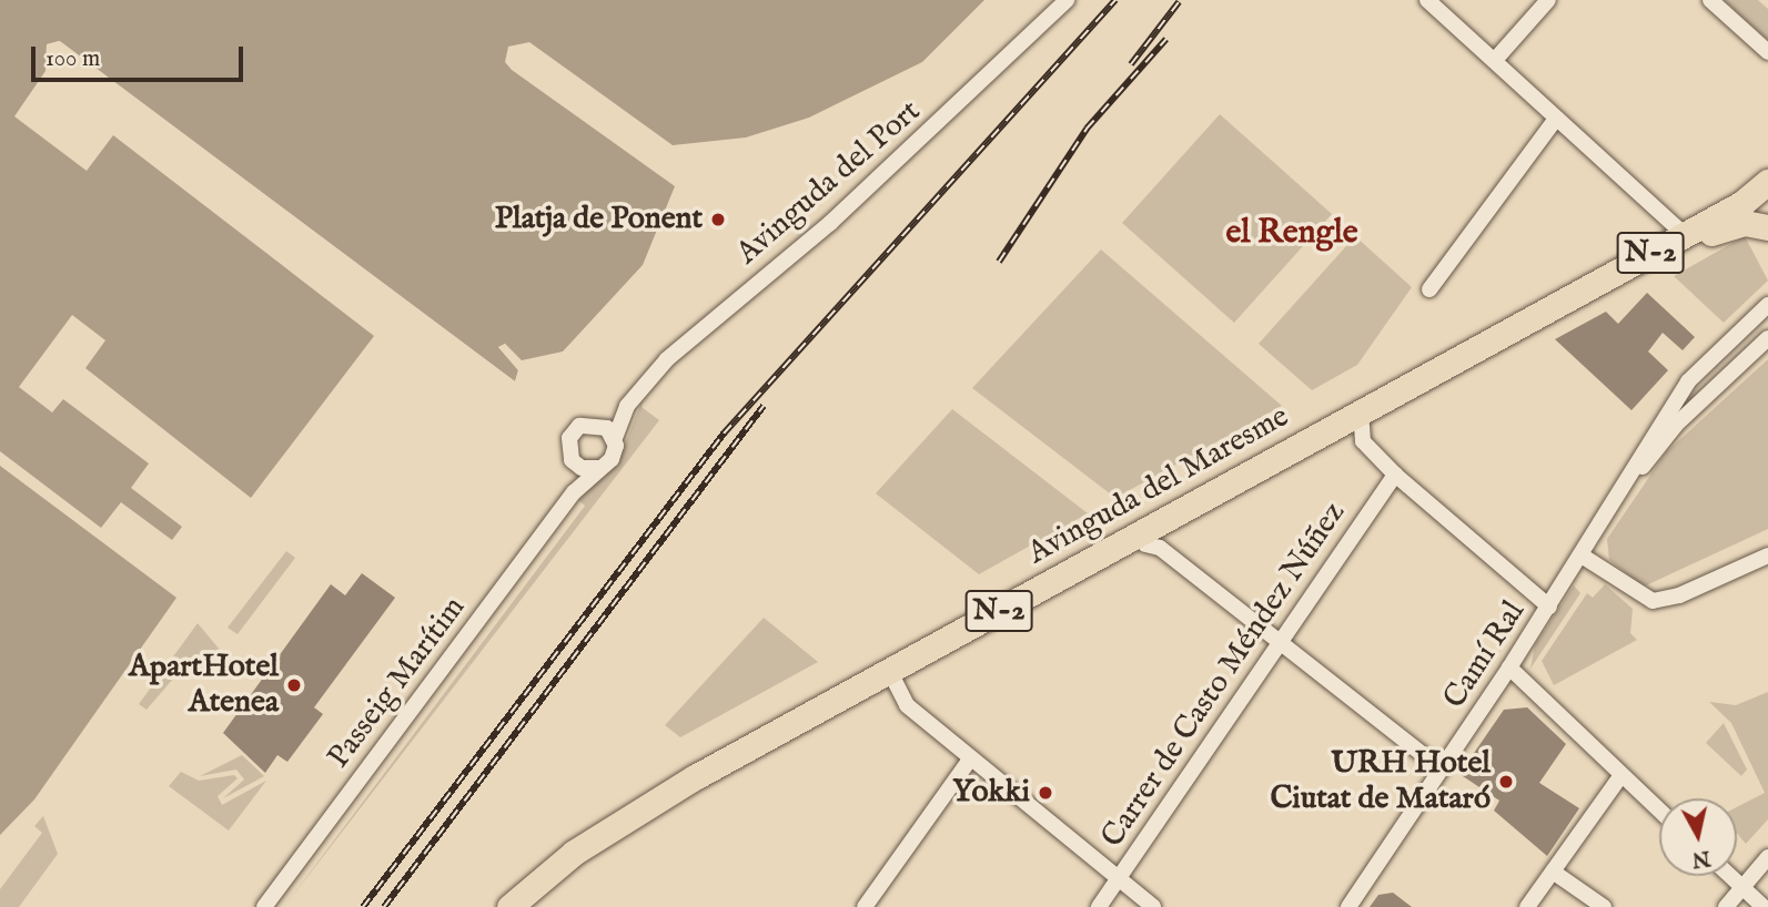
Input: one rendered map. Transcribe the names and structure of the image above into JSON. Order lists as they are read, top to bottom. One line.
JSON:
{"streets":{"main road":["N-2","Avinguda del Maresme"],"street":["Avinguda del Port","Camí Ral","Carrer de Casto Méndez Núñez","Passeig Marítim"]},"crossings":[["Avinguda del Port","Passeig Marítim"]],"districts":["el Rengle"],"places":["Platja de Ponent","ApartHotel Atenea","URH Hotel Ciutat de Mataró","Yokki"],"scale_bar":"100 m","north":"bottom"}
